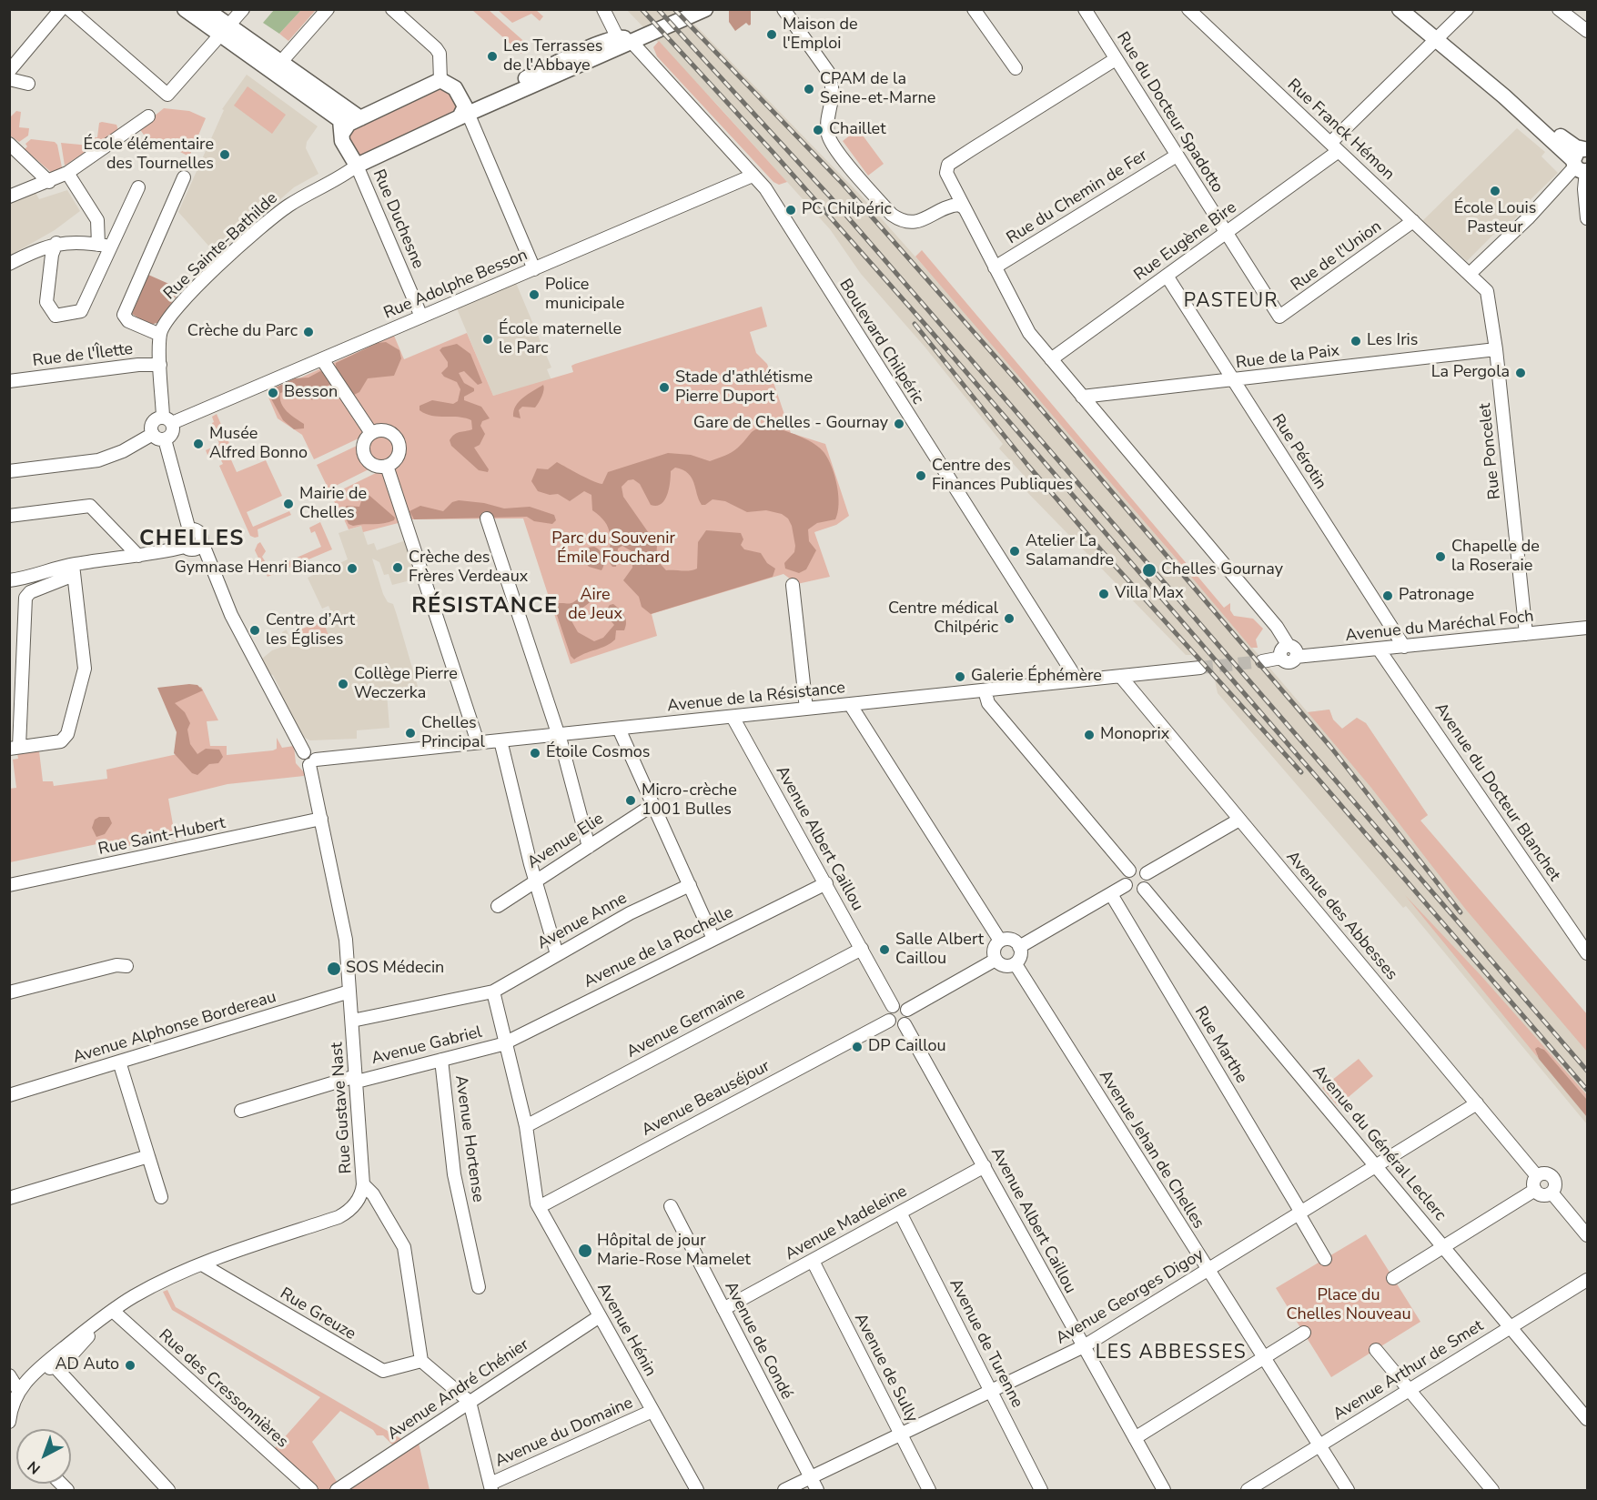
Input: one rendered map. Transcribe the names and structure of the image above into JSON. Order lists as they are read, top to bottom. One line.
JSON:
{"streets":{"street":["Rue du Docteur Spadotto","Rue Franck Hémon","Rue du Chemin de Fer","Rue Duchesne","Rue Eugène Bire","Rue Sainte-Bathilde","Rue de l'Union","Rue Adolphe Besson","Boulevard Chilpéric","Rue de l'Îlette","Rue de la Paix","Rue Poncelet","Rue Pérotin","Avenue du Maréchal Foch","Avenue de la Résistance","Avenue du Docteur Blanchet","Rue Saint-Hubert","Avenue Albert Caillou","Avenue Elie","Avenue des Abbesses","Avenue Anne","Avenue de la Rochelle","Avenue Germaine","Avenue Alphonse Bordereau","Rue Marthe","Avenue Gabriel","Avenue Beauséjour","Rue Gustave Nast","Avenue Hortense","Avenue du Général Leclerc","Avenue Jehan de Chelles","Avenue Madeleine","Avenue Georges Digoy","Rue Greuze","Avenue Hénin","Avenue de Condé","Avenue de Turenne","Avenue de Sully","Avenue Arthur de Smet","Rue des Cressonnières","Avenue André Chénier","Avenue du Domaine"]},"crossings":[["Rue du Docteur Spadotto","Rue du Chemin de Fer"],["Rue du Docteur Spadotto","Rue Eugène Bire"],["Rue du Docteur Spadotto","Rue de l'Union"],["Rue Franck Hémon","Rue Eugène Bire"],["Rue Franck Hémon","Rue de l'Union"],["Rue Franck Hémon","Rue Poncelet"],["Rue Duchesne","Rue Sainte-Bathilde"],["Rue Duchesne","Rue Adolphe Besson"],["Rue Eugène Bire","Rue de l'Union"],["Rue Eugène Bire","Rue Pérotin"],["Rue Adolphe Besson","Boulevard Chilpéric"],["Boulevard Chilpéric","Avenue de la Résistance"],["Rue de la Paix","Rue Poncelet"],["Rue de la Paix","Rue Pérotin"],["Rue Poncelet","Avenue du Maréchal Foch"],["Rue Pérotin","Avenue du Maréchal Foch"],["Avenue du Maréchal Foch","Avenue du Docteur Blanchet"],["Avenue de la Résistance","Avenue Albert Caillou"],["Avenue de la Résistance","Avenue des Abbesses"],["Avenue de la Résistance","Rue Gustave Nast"],["Rue Saint-Hubert","Rue Gustave Nast"],["Avenue Albert Caillou","Avenue de la Rochelle"],["Avenue Albert Caillou","Avenue Germaine"],["Avenue Albert Caillou","Avenue Beauséjour"],["Avenue Albert Caillou","Avenue Madeleine"],["Avenue Albert Caillou","Avenue Georges Digoy"],["Avenue des Abbesses","Avenue Georges Digoy"],["Avenue Anne","Rue Gustave Nast"],["Avenue Anne","Avenue Hénin"],["Avenue de la Rochelle","Avenue Gabriel"],["Avenue de la Rochelle","Avenue Hénin"],["Avenue Germaine","Avenue Hénin"],["Avenue Alphonse Bordereau","Rue Gustave Nast"],["Rue Marthe","Avenue Georges Digoy"],["Avenue Gabriel","Rue Gustave Nast"],["Avenue Gabriel","Avenue Hortense"],["Avenue Gabriel","Avenue Hénin"],["Avenue Beauséjour","Avenue Hénin"],["Rue Gustave Nast","Rue Greuze"],["Rue Gustave Nast","Rue des Cressonnières"],["Avenue du Général Leclerc","Avenue Georges Digoy"],["Avenue du Général Leclerc","Avenue Arthur de Smet"],["Avenue Jehan de Chelles","Avenue Georges Digoy"],["Avenue Jehan de Chelles","Avenue Arthur de Smet"],["Avenue Madeleine","Avenue de Condé"],["Avenue Madeleine","Avenue de Turenne"],["Avenue Madeleine","Avenue de Sully"],["Avenue Georges Digoy","Avenue de Condé"],["Avenue Georges Digoy","Avenue de Turenne"],["Avenue Georges Digoy","Avenue de Sully"],["Avenue Hénin","Avenue André Chénier"],["Avenue Hénin","Avenue du Domaine"]],"districts":["PASTEUR","CHELLES","RÉSISTANCE","LES ABBESSES"],"parks":["Parc du Souvenir Émile Fouchard","Aire de Jeux","Place du Chelles Nouveau"],"places":["Maison de l'Emploi","Les Terrasses de l'Abbaye","CPAM de la Seine-et-Marne","Chaillet","École élémentaire des Tournelles","École Louis Pasteur","PC Chilpéric","Police municipale","Crèche du Parc","École maternelle le Parc","Les Iris","La Pergola","Stade d'athlétisme Pierre Duport","Besson","Gare de Chelles - Gournay","Musée Alfred Bonno","Centre des Finances Publiques","Mairie de Chelles","Atelier La Salamandre","Chapelle de la Roseraie","Crèche des Frères Verdeaux","Gymnase Henri Bianco","Chelles Gournay","Villa Max","Patronage","Centre médical Chilpéric","Centre d’Art les Églises","Galerie Éphémère","Collège Pierre Weczerka","Chelles Principal","Monoprix","Étoile Cosmos","Micro-crèche 1001 Bulles","Salle Albert Caillou","SOS Médecin","DP Caillou","Hôpital de jour Marie-Rose Mamelet","AD Auto"],"north":"bottom left"}
